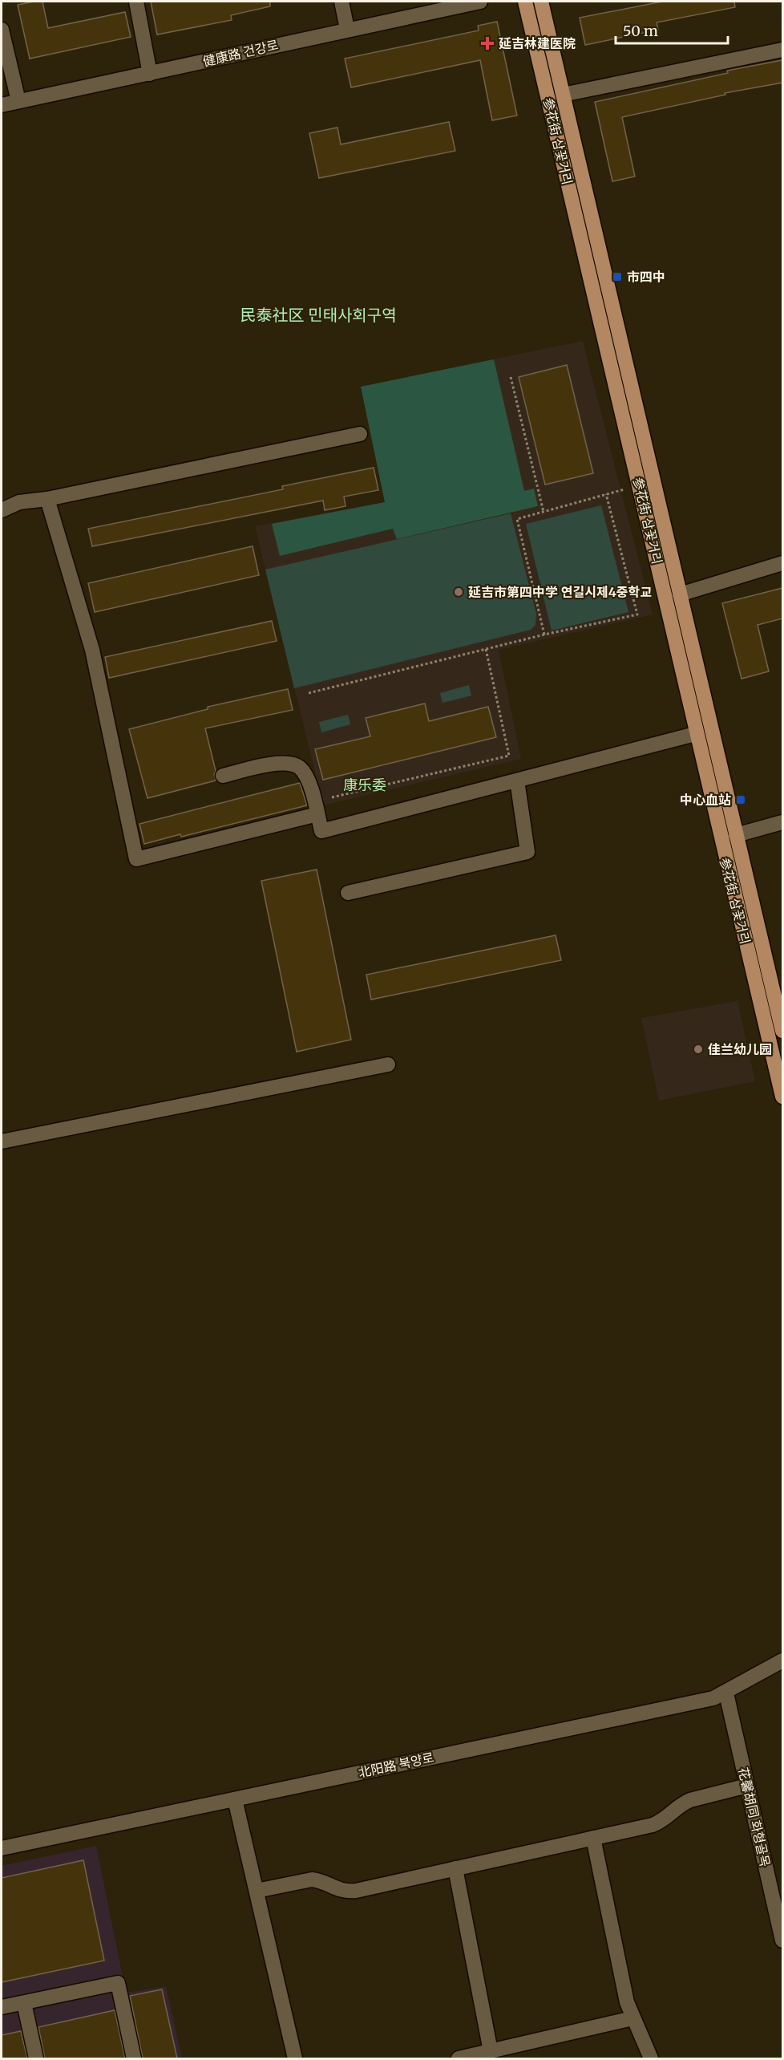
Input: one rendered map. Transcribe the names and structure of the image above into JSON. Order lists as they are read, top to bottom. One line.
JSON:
{"streets":{"main road":["参花街 삼꽃거리"],"street":["健康路 건강로","北阳路 북양로","花馨胡同 화형골목"]},"crossings":[["北阳路 북양로","花馨胡同 화형골목"]],"districts":["民泰社区 민태사회구역","康乐委"],"places":{"health":["延吉林建医院"],"transit":["市四中","中心血站"],"other":["延吉市第四中学 연길시제4중학교","佳兰幼儿园"]},"scale_bar":"50 m"}
